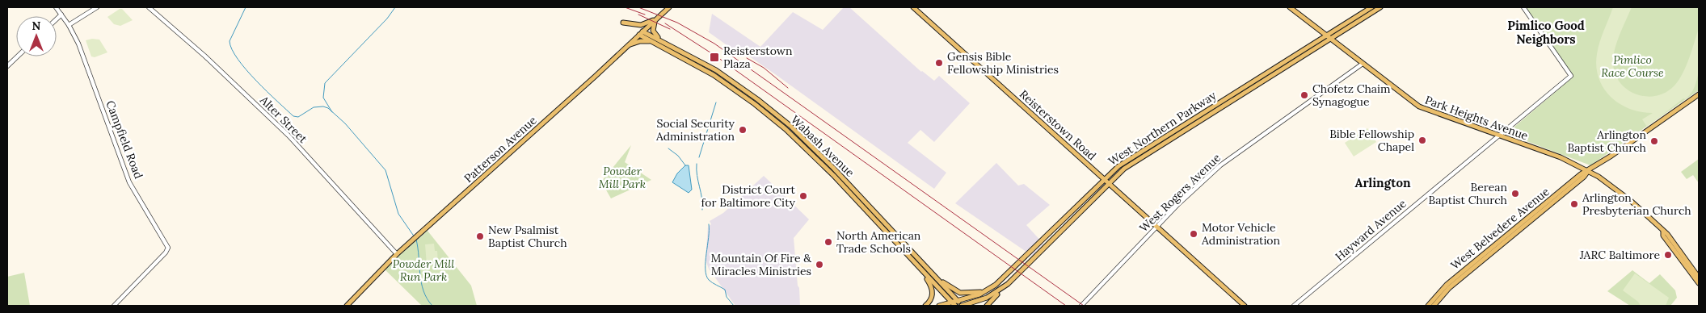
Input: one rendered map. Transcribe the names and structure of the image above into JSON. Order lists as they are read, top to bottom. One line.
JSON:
{"streets":{"main road":["Park Heights Avenue","Reisterstown Road","West Northern Parkway","Wabash Avenue","Patterson Avenue","West Belvedere Avenue"],"street":["Alter Street","Campfield Road","West Rogers Avenue","Hayward Avenue"]},"crossings":[["Park Heights Avenue","West Northern Parkway"],["Park Heights Avenue","West Rogers Avenue"],["Park Heights Avenue","West Belvedere Avenue"],["Park Heights Avenue","Hayward Avenue"],["Alter Street","Patterson Avenue"],["Reisterstown Road","West Northern Parkway"],["Reisterstown Road","West Rogers Avenue"],["West Northern Parkway","Wabash Avenue"],["Wabash Avenue","Patterson Avenue"]],"districts":["Pimlico Good Neighbors","Arlington"],"parks":["Pimlico Race Course","Powder Mill Park","Powder Mill Run Park"],"places":{"transit":["Reisterstown Plaza"],"other":["Gensis Bible Fellowship Ministries","Chofetz Chaim Synagogue","Social Security Administration","Bible Fellowship Chapel","Arlington Baptist Church","Berean Baptist Church","District Court for Baltimore City","Arlington Presbyterian Church","Motor Vehicle Administration","New Psalmist Baptist Church","North American Trade Schools","JARC Baltimore","Mountain Of Fire & Miracles Ministries"]},"north":"top"}
